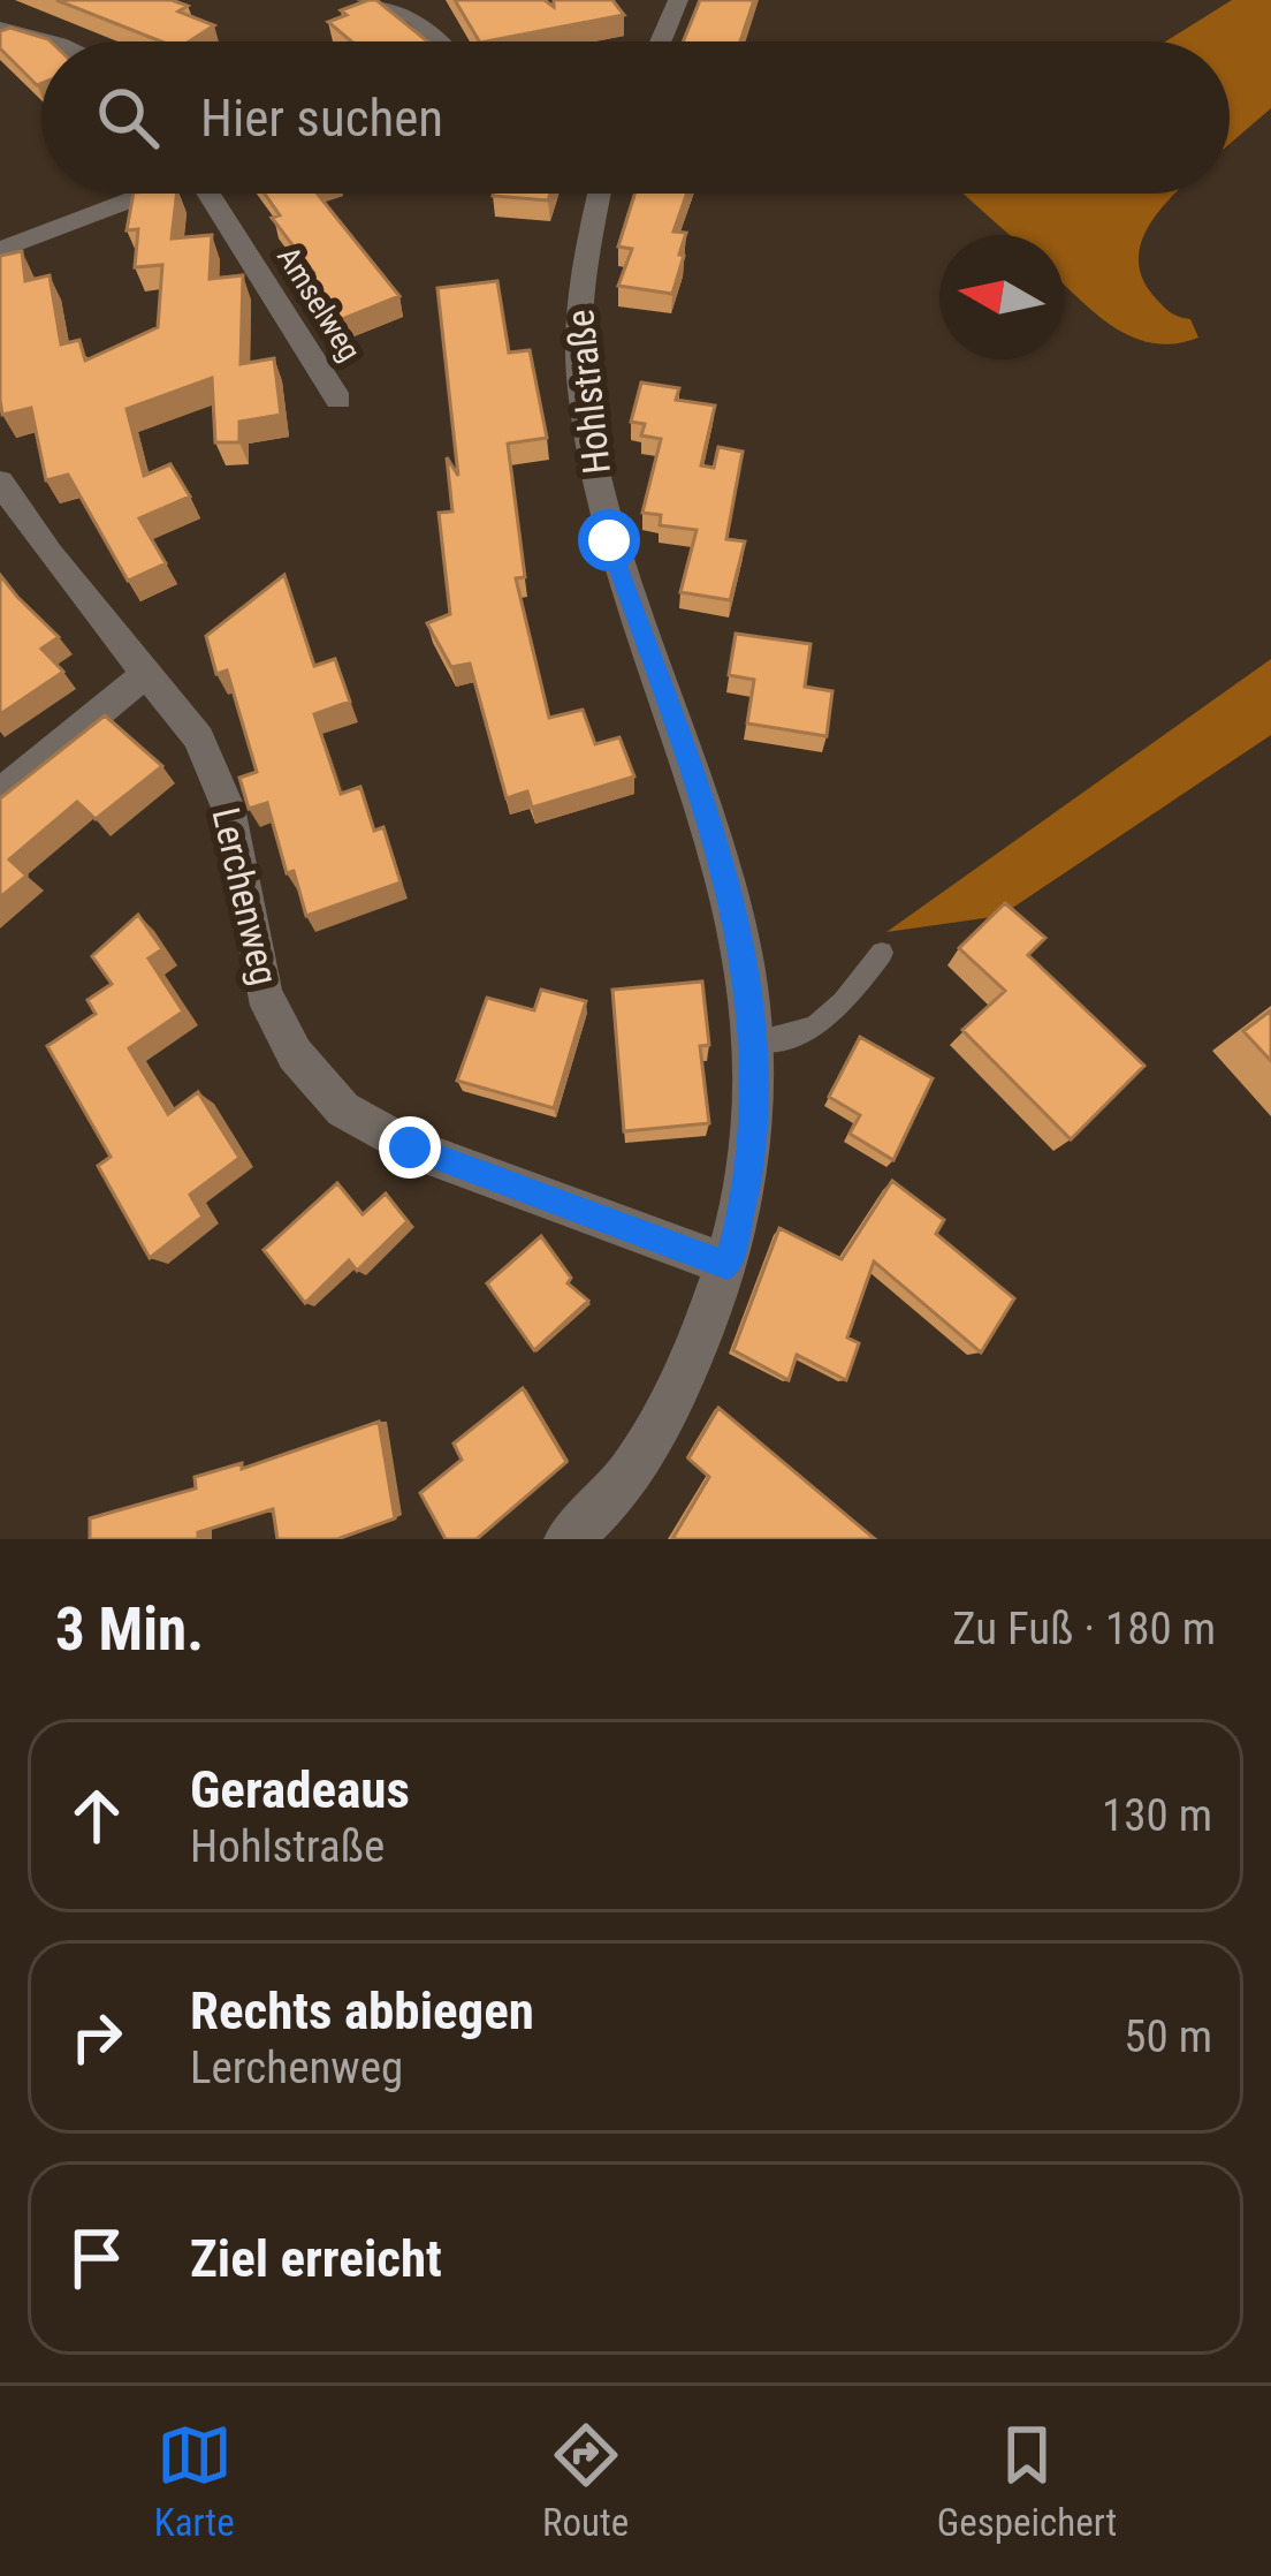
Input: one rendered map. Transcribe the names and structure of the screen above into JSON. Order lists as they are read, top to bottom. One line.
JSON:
{"streets":{"street":["Amselweg","Hohlstraße","Lerchenweg"]},"crossings":[["Hohlstraße","Lerchenweg"]],"north":"left","page":{"search":"Hier suchen","heading":["3 Min.","Zu Fuß · 180 m"],"list":[["Geradeaus","Hohlstraße","130 m"],["Rechts abbiegen","Lerchenweg","50 m"],"Ziel erreicht"],"nav":["Karte","Route","Gespeichert"]}}
